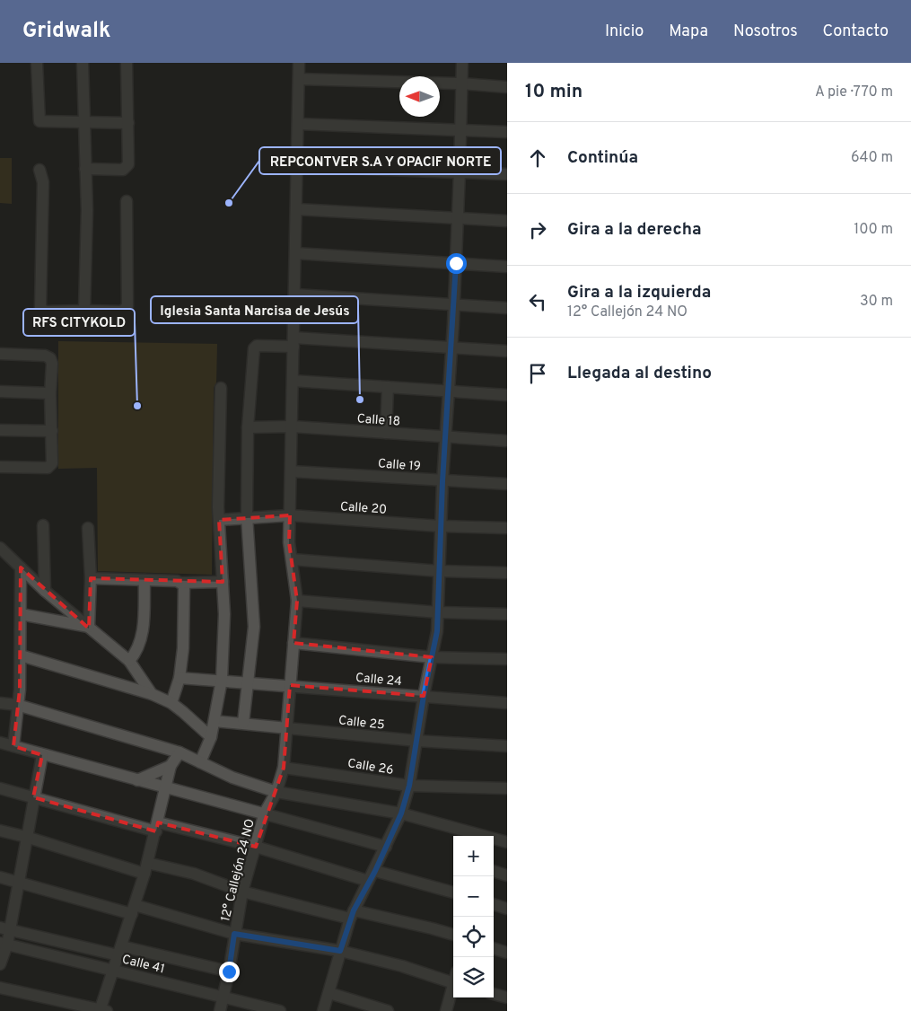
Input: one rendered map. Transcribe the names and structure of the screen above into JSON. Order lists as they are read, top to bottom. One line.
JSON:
{"streets":{"street":["Calle 18","Calle 19","Calle 20","Calle 24","Calle 25","Calle 26","12° Callejón 24 NO","Calle 41"]},"crossings":[["Calle 18","12° Callejón 24 NO"],["Calle 19","12° Callejón 24 NO"],["Calle 20","12° Callejón 24 NO"],["Calle 24","12° Callejón 24 NO"],["Calle 25","12° Callejón 24 NO"],["Calle 26","12° Callejón 24 NO"],["12° Callejón 24 NO","Calle 41"]],"places":["REPCONTVER S.A Y OPACIF NORTE","Iglesia Santa Narcisa de Jesús","RFS CITYKOLD"],"north":"left","page":{"header":"Gridwalk","nav":["Inicio","Mapa","Nosotros","Contacto"],"heading":["10 min","A pie · 770 m"],"list":[["Continúa","640 m"],["Gira a la derecha","100 m"],["Gira a la izquierda","12° Callejón 24 NO","30 m"],"Llegada al destino"],"map_buttons":["+","−"]}}
